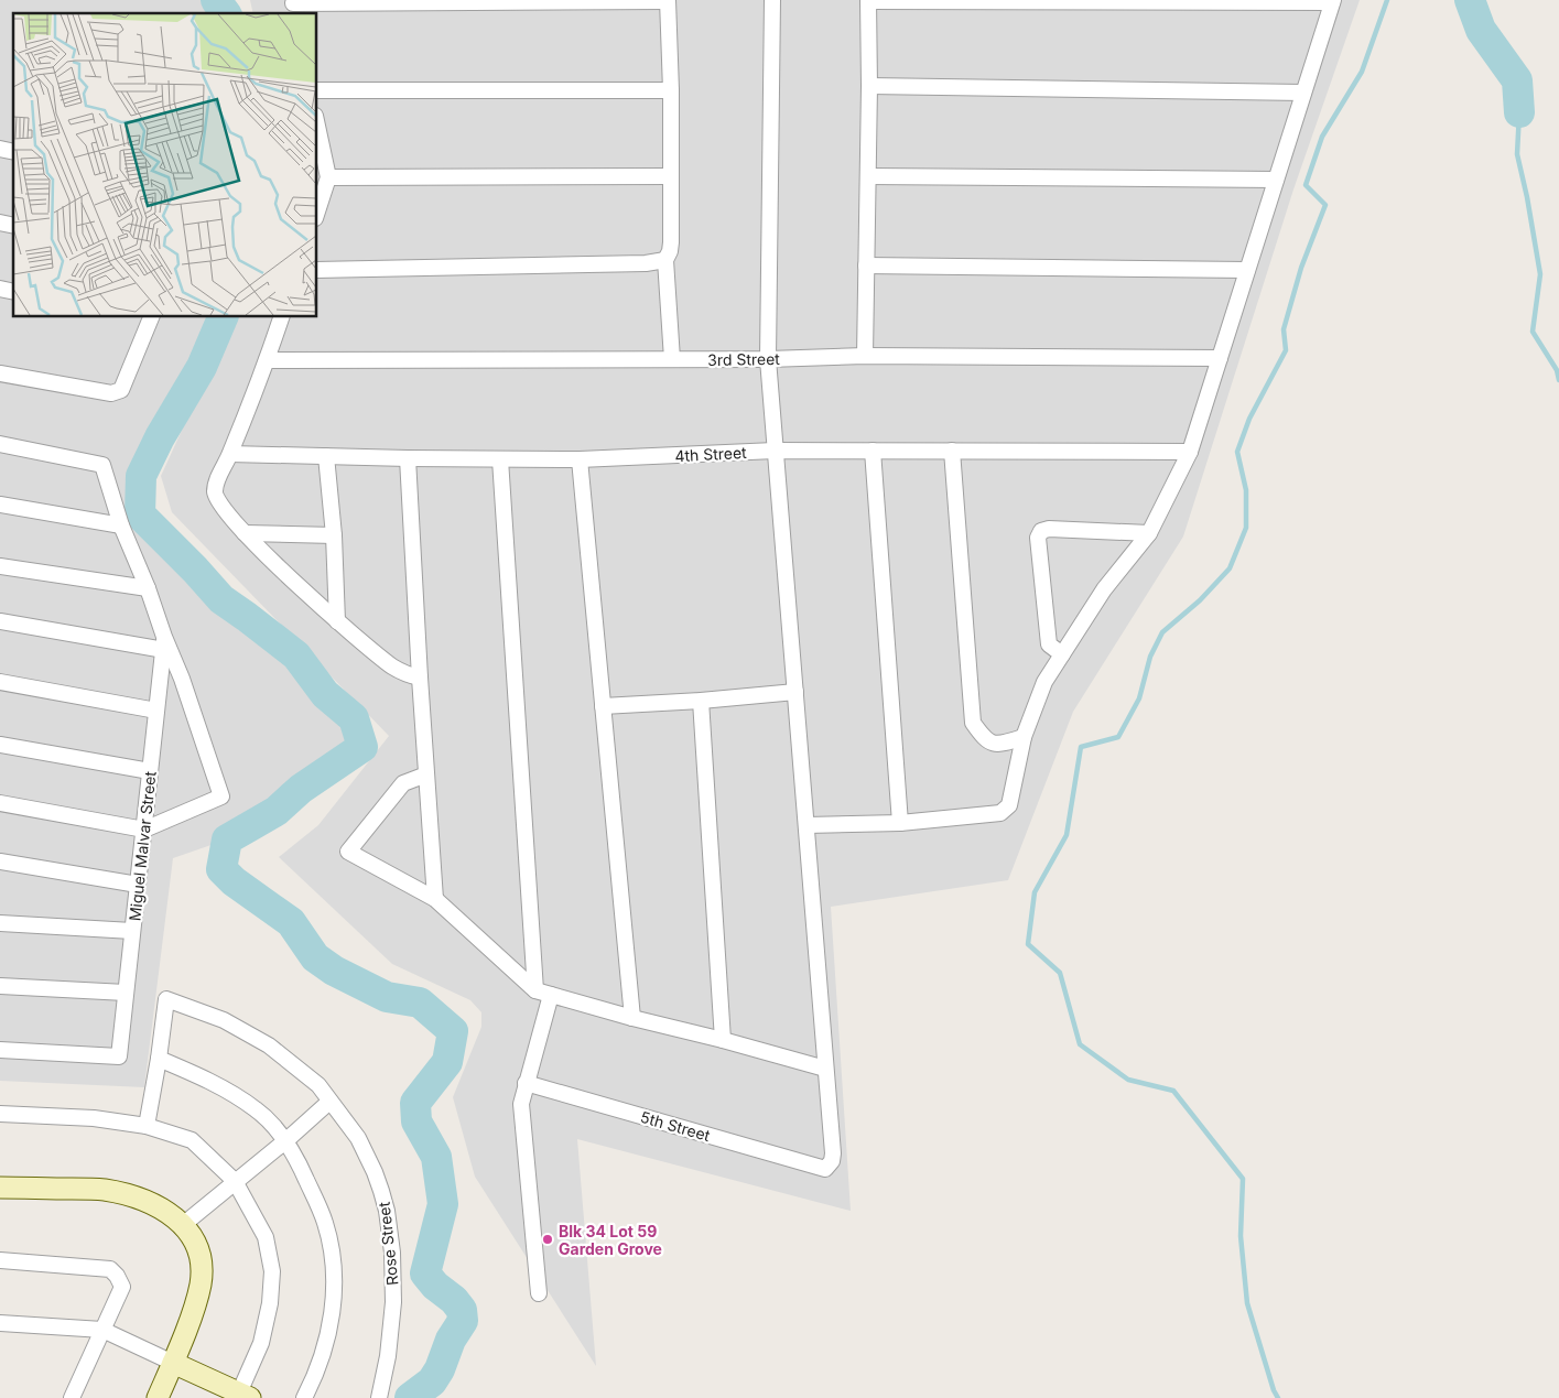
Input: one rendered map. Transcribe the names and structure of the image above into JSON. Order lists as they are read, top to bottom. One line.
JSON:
{"streets":{"street":["3rd Street","4th Street","Miguel Malvar Street","5th Street","Rose Street"]},"places":["Blk 34 Lot 59 Garden Grove"]}
